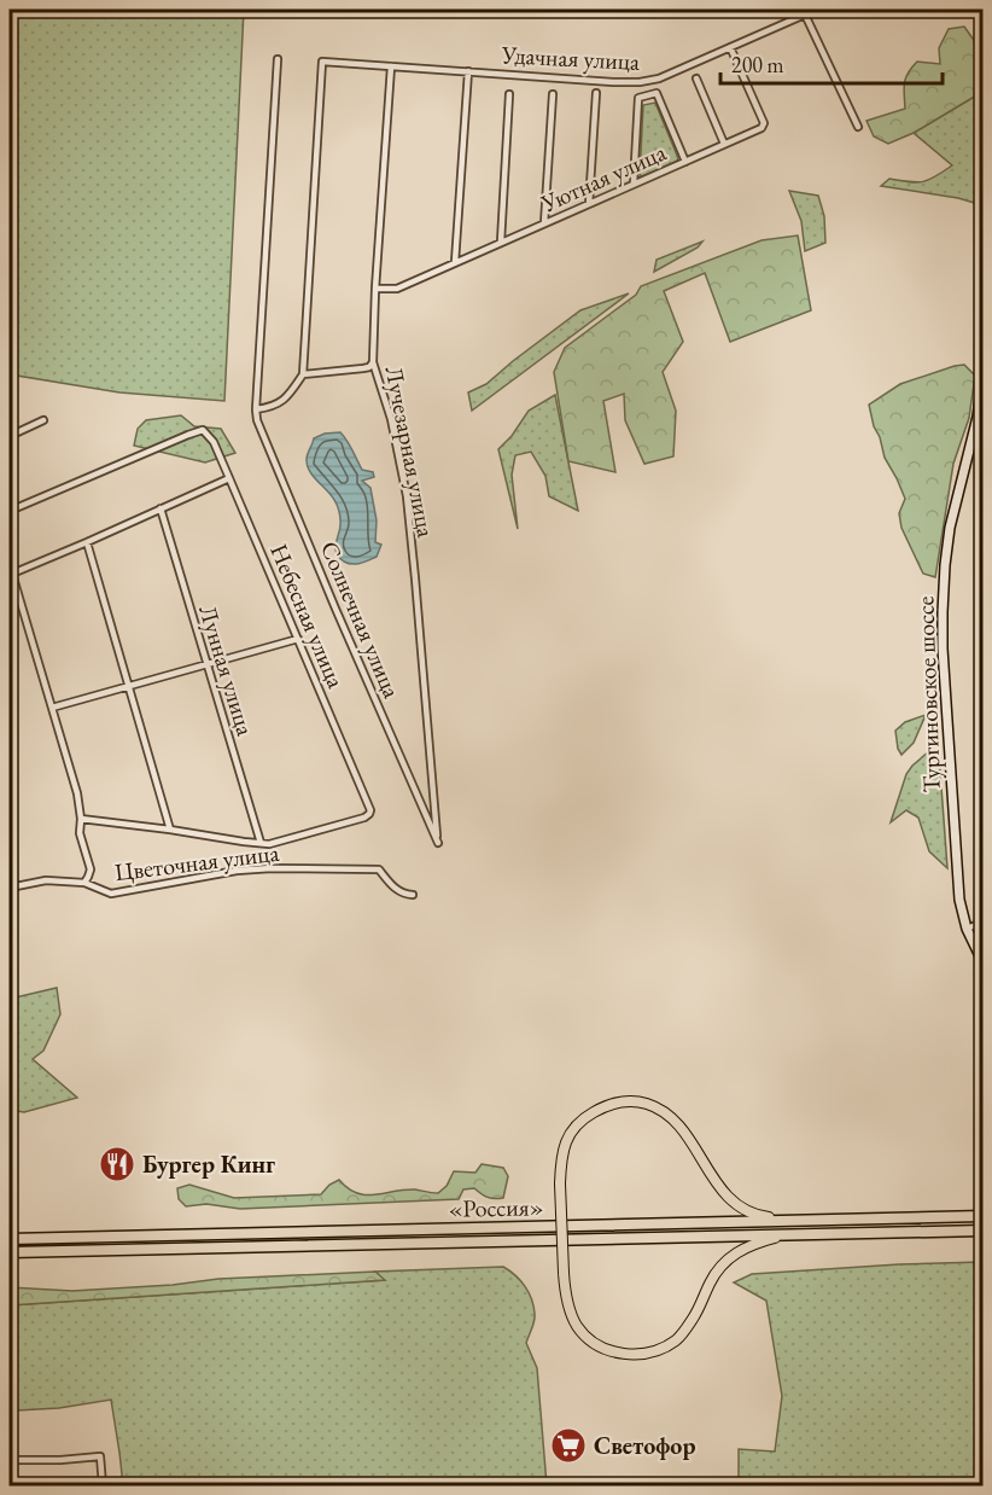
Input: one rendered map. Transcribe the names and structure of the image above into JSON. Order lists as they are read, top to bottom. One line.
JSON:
{"streets":{"highway":["«Россия»"],"main road":["Тургиновское шоссе"],"street":["Удачная улица","Уютная улица","Лучезарная улица","Небесная улица","Солнечная улица","Лунная улица","Цветочная улица"]},"crossings":[["Удачная улица","Уютная улица"],["Удачная улица","Лучезарная улица"],["Уютная улица","Лучезарная улица"],["Лучезарная улица","Солнечная улица"],["Небесная улица","Лунная улица"]],"places":{"restaurant":["Бургер Кинг"],"supermarket":["Светофор"]},"scale_bar":"200 m"}
